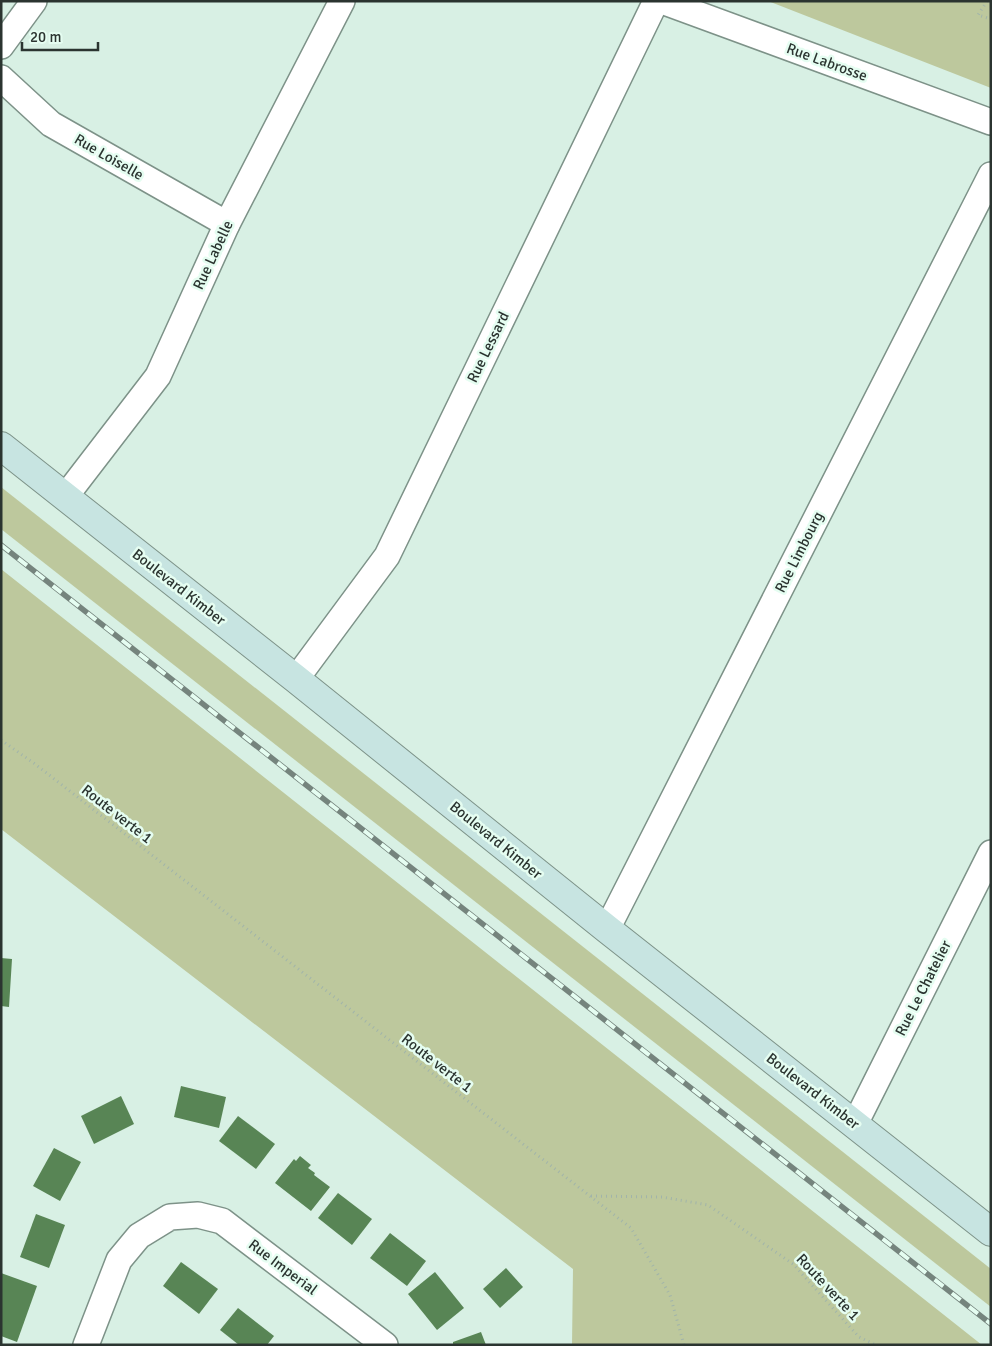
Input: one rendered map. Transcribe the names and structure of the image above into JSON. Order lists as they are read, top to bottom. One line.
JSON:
{"streets":{"street":["Rue Labrosse","Rue Loiselle","Rue Labelle","Rue Lessard","Rue Limbourg","Boulevard Kimber","Rue Le Chatelier","Rue Imperial"],"path":["Route verte 1"]},"crossings":[["Rue Loiselle","Rue Labelle"],["Rue Labelle","Boulevard Kimber"],["Rue Lessard","Boulevard Kimber"],["Rue Limbourg","Boulevard Kimber"],["Boulevard Kimber","Rue Le Chatelier"]],"scale_bar":"20 m"}
